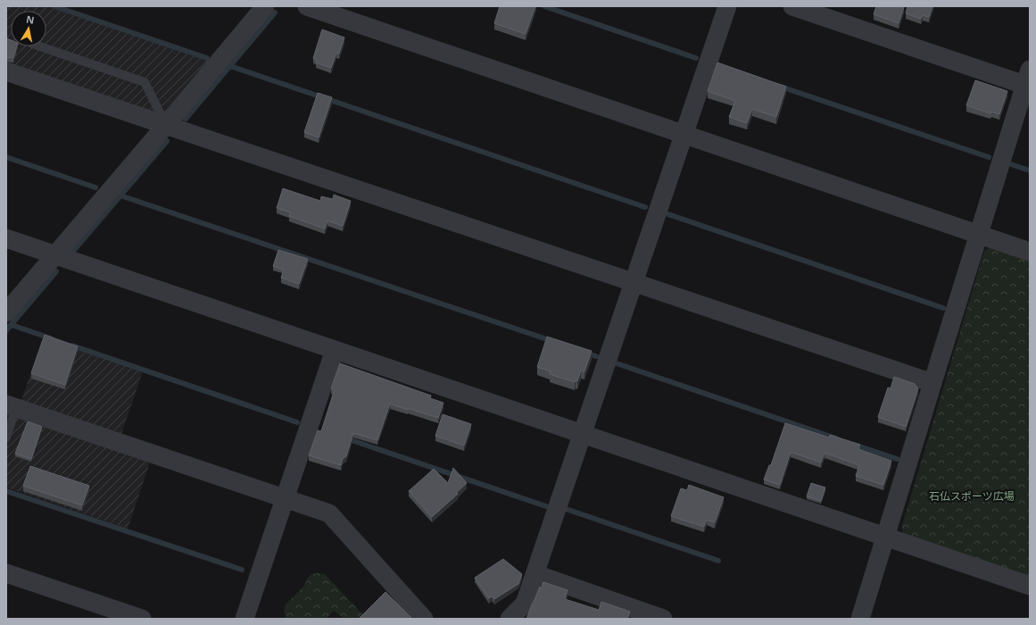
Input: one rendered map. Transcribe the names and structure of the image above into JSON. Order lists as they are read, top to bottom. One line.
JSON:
{"parks":["石仏スポーツ広場"],"north":"top"}
